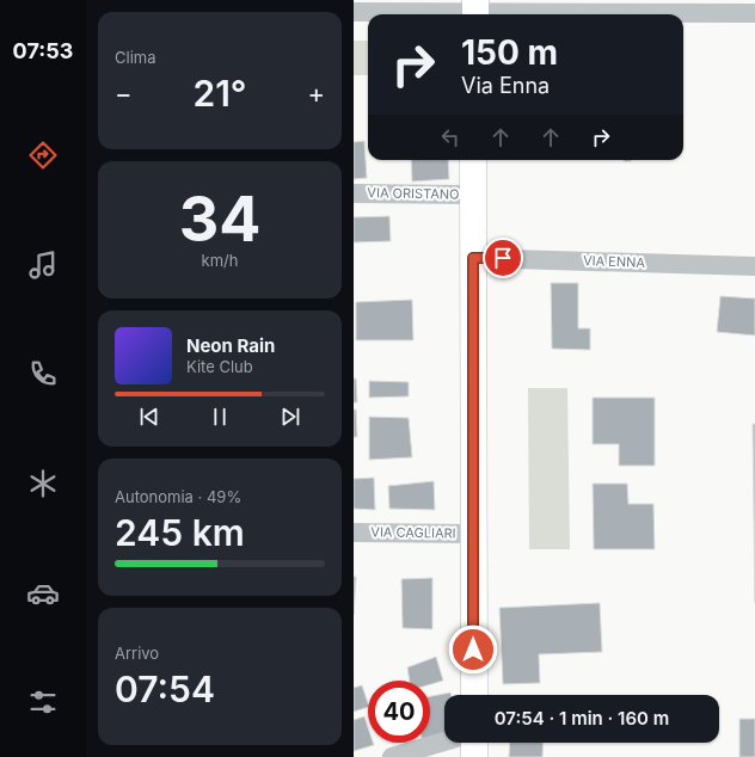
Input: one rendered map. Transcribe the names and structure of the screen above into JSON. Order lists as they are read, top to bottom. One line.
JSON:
{"streets":{"street":["VIA ORISTANO","VIA ENNA","VIA CAGLIARI"]},"page":{"tabs":"07:53","tile":["Clima",["34","km/h"],["Autonomia · 49%","245 km"],["Arrivo","07:54"]],"turn":["150 m","Via Enna"],"heat":["−","21°","+"],"song":["Neon Rain","Kite Club"],"limit":"40","trip":"07:54 · 1 min · 160 m"}}
